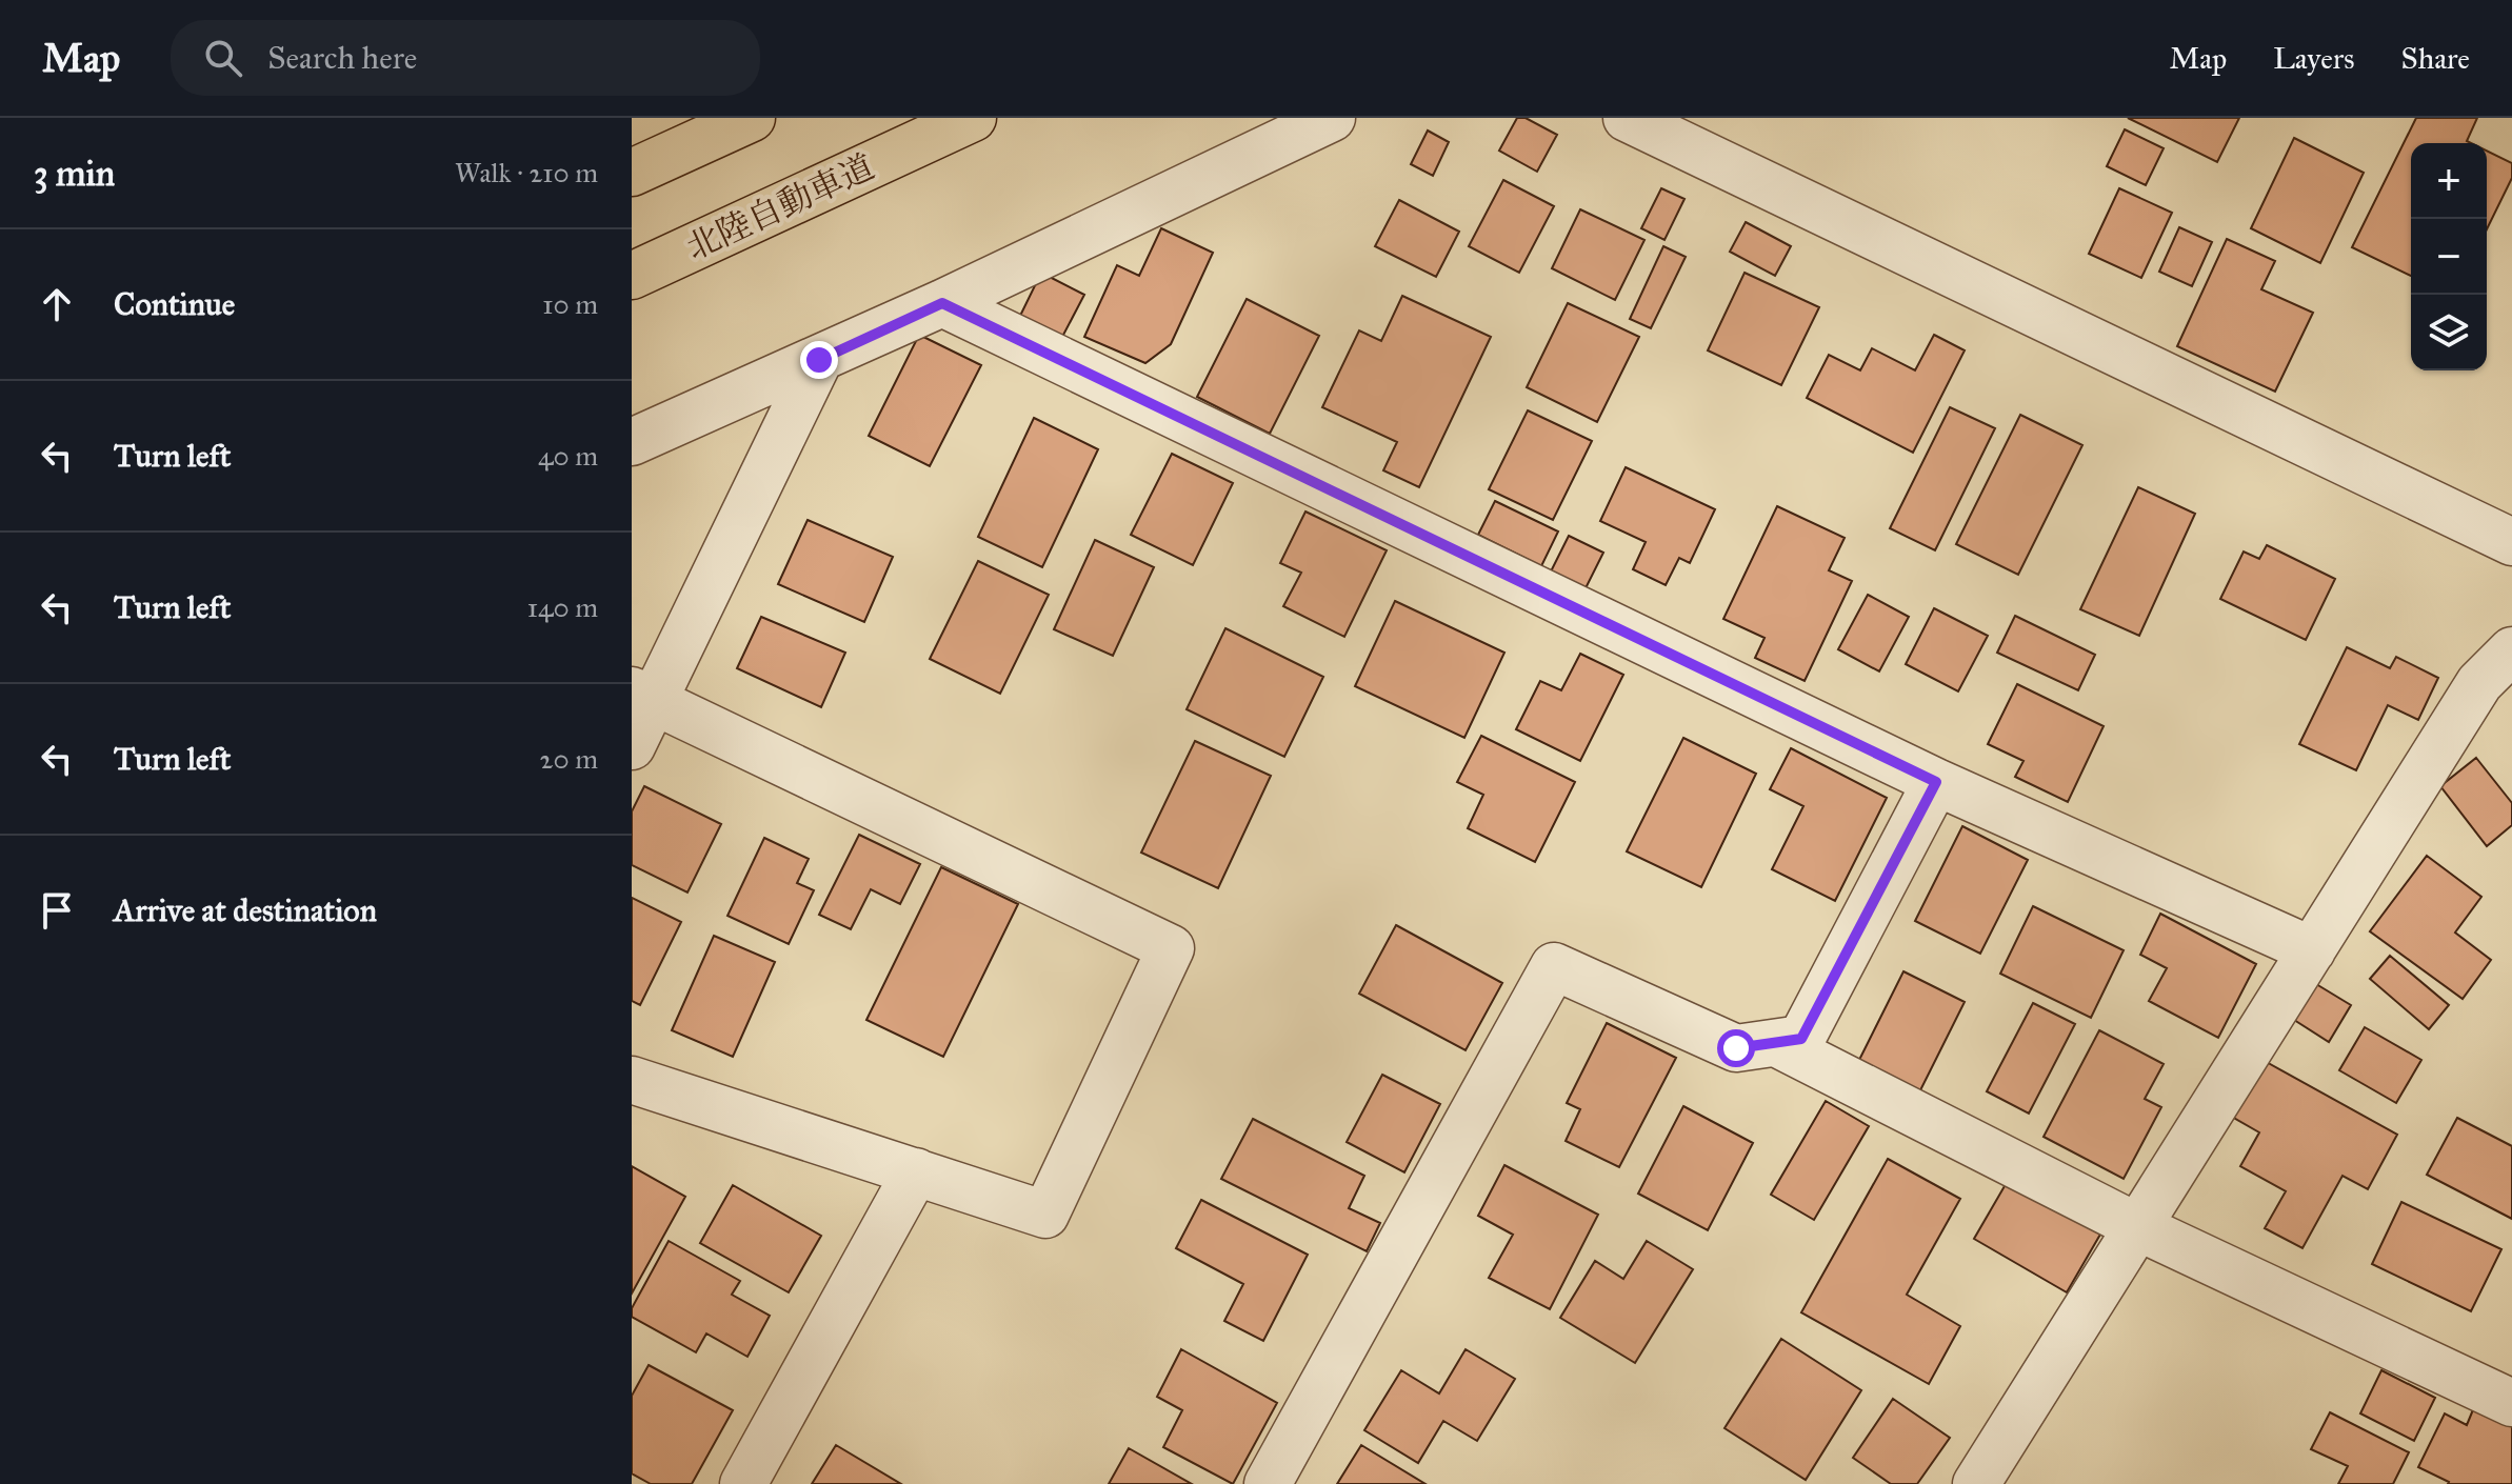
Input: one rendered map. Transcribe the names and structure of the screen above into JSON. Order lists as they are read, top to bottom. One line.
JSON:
{"streets":{"highway":["北陸自動車道"]},"page":{"header":"Map","search":"Search here","nav":["Map","Layers","Share"],"heading":["3 min","Walk · 210 m"],"map_buttons":["+","−"],"list":[["Continue","10 m"],["Turn left","40 m"],["Turn left","140 m"],["Turn left","20 m"],"Arrive at destination"]}}
